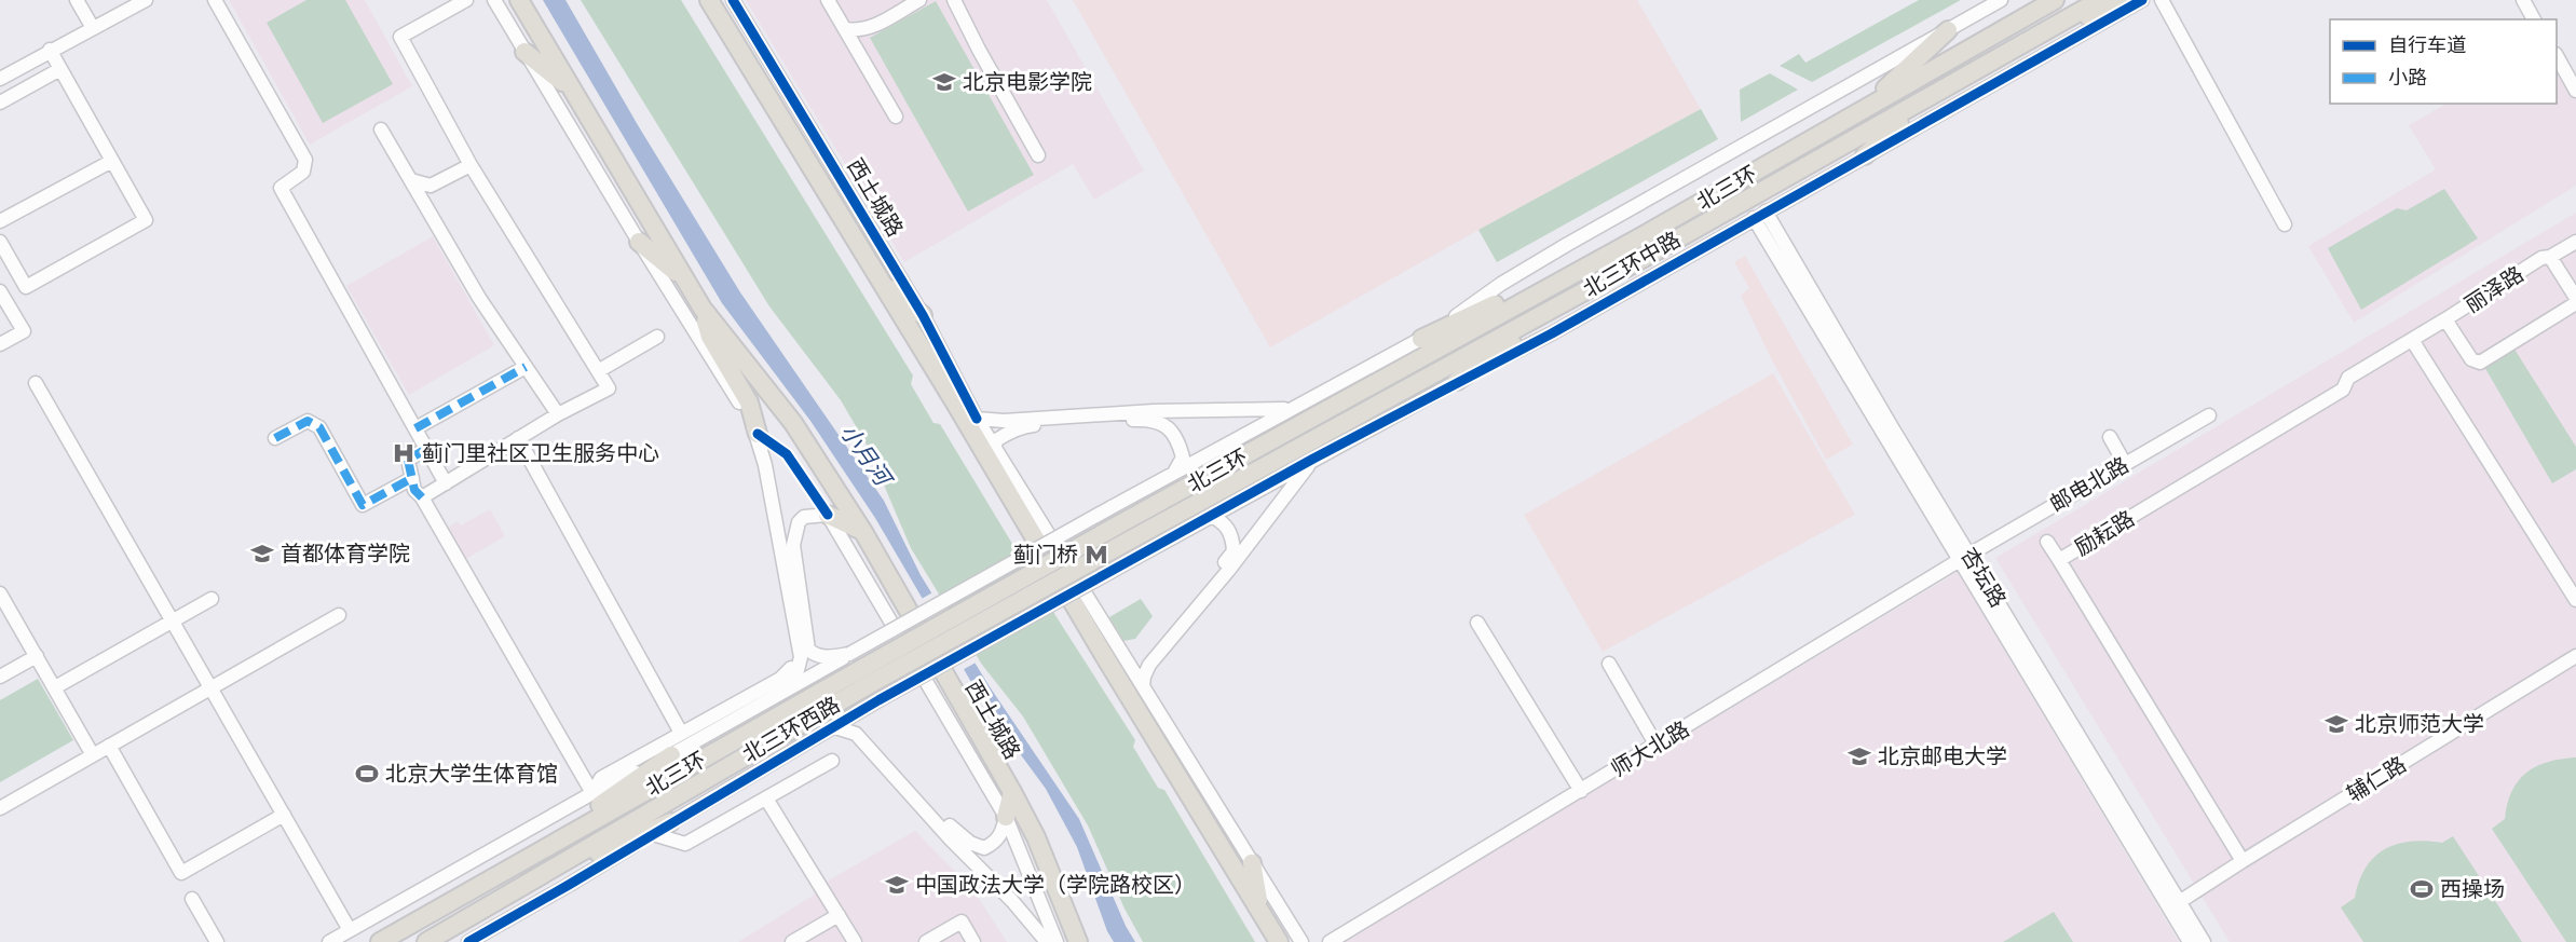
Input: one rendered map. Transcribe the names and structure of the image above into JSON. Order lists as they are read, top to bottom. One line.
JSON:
{"streets":{"highway":["北三环","西土城路"],"street":["北三环中路","丽泽路","邮电北路","励耘路","杏坛路","北三环西路","师大北路","辅仁路"]},"crossings":[["北三环","北三环中路"],["北三环","北三环西路"],["北三环中路","杏坛路"],["丽泽路","励耘路"],["邮电北路","杏坛路"],["邮电北路","师大北路"],["励耘路","辅仁路"],["杏坛路","师大北路"],["杏坛路","辅仁路"]],"water":["小月河"],"places":{"school or university":["北京电影学院","首都体育学院","北京师范大学","北京邮电大学","中国政法大学（学院路校区）"],"hospital":["蓟门里社区卫生服务中心"],"metro station":["蓟门桥"],"sports":["北京大学生体育馆","西操场"]},"legend":["自行车道","小路"]}
